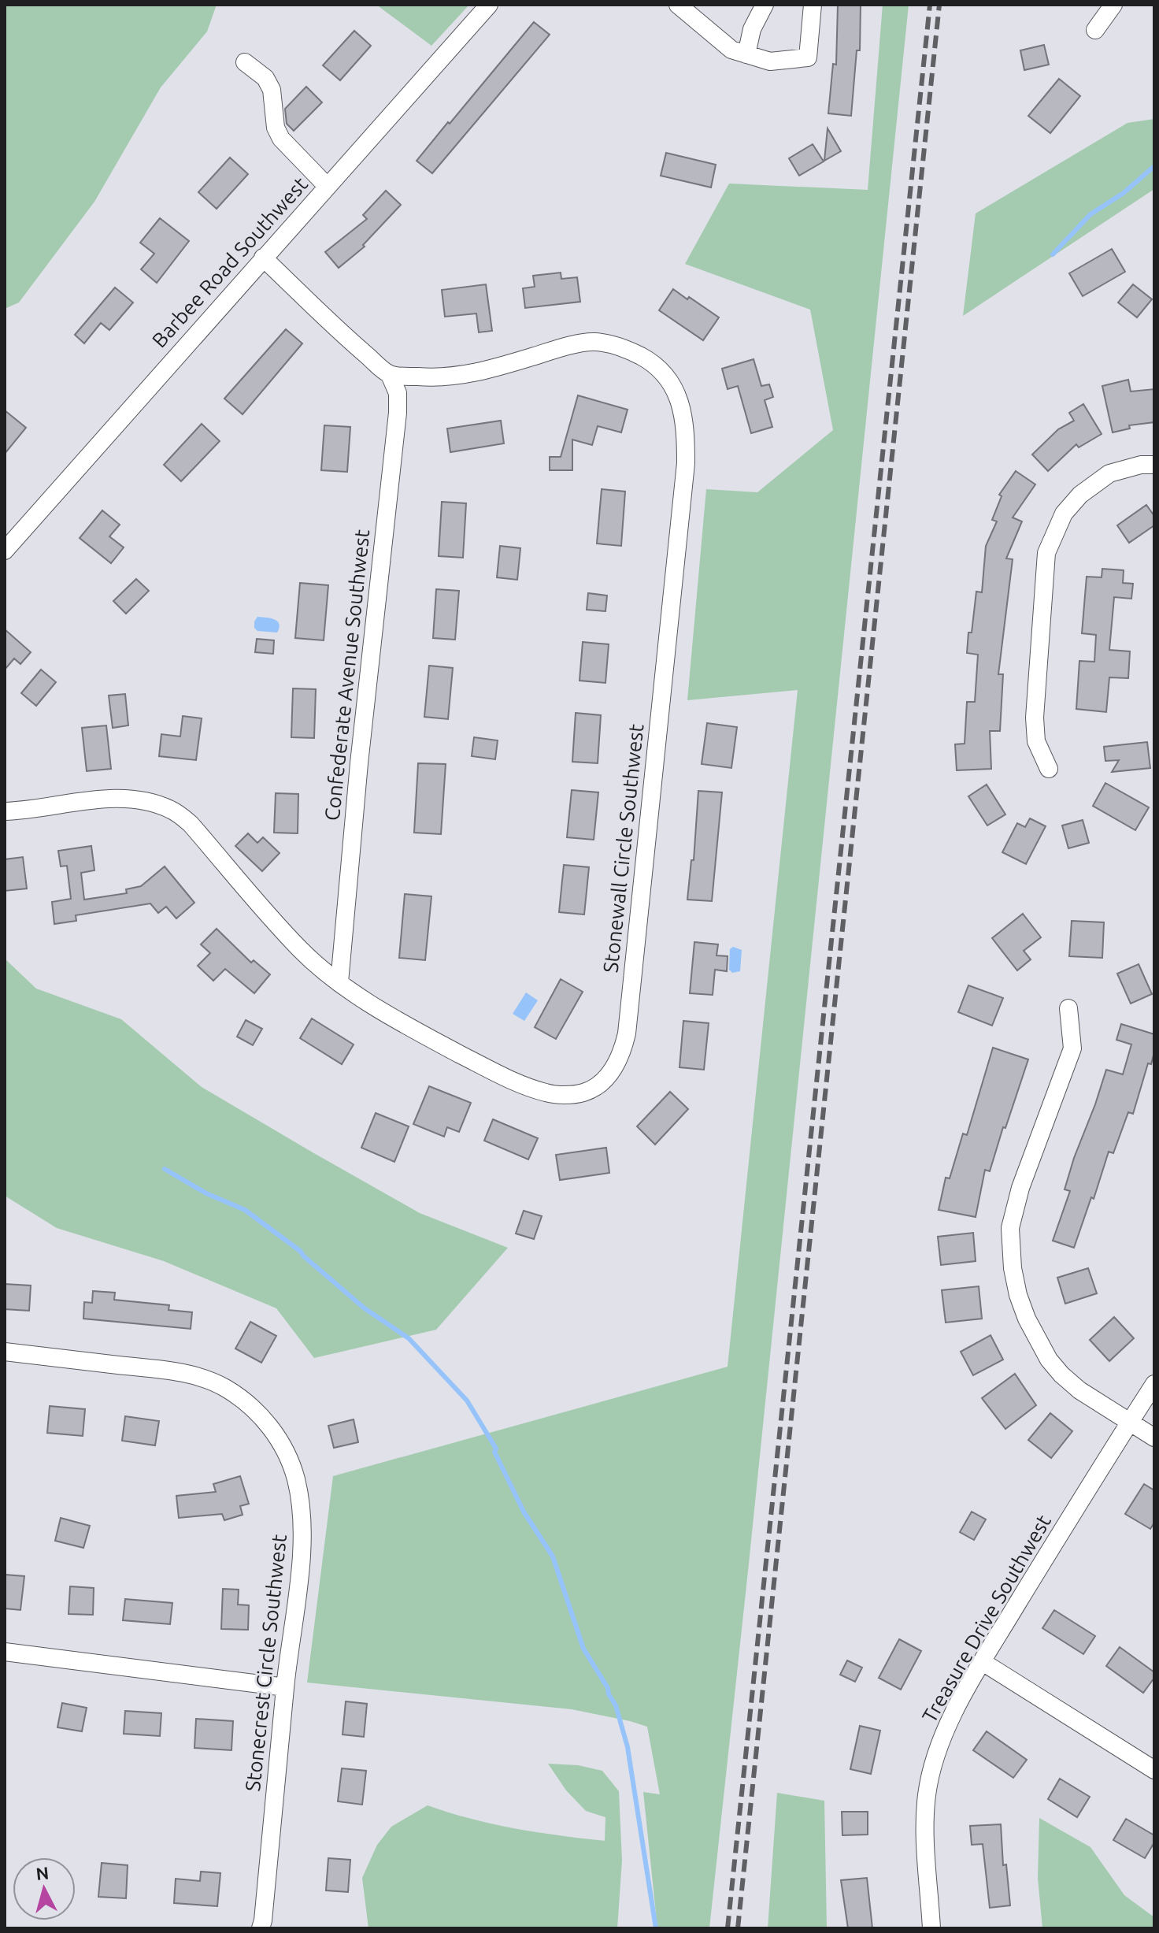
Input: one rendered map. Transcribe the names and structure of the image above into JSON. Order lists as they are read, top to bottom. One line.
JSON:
{"streets":{"street":["Barbee Road Southwest","Confederate Avenue Southwest","Stonewall Circle Southwest","Treasure Drive Southwest","Stonecrest Circle Southwest"]},"crossings":[["Confederate Avenue Southwest","Stonewall Circle Southwest"]],"north":"top"}
